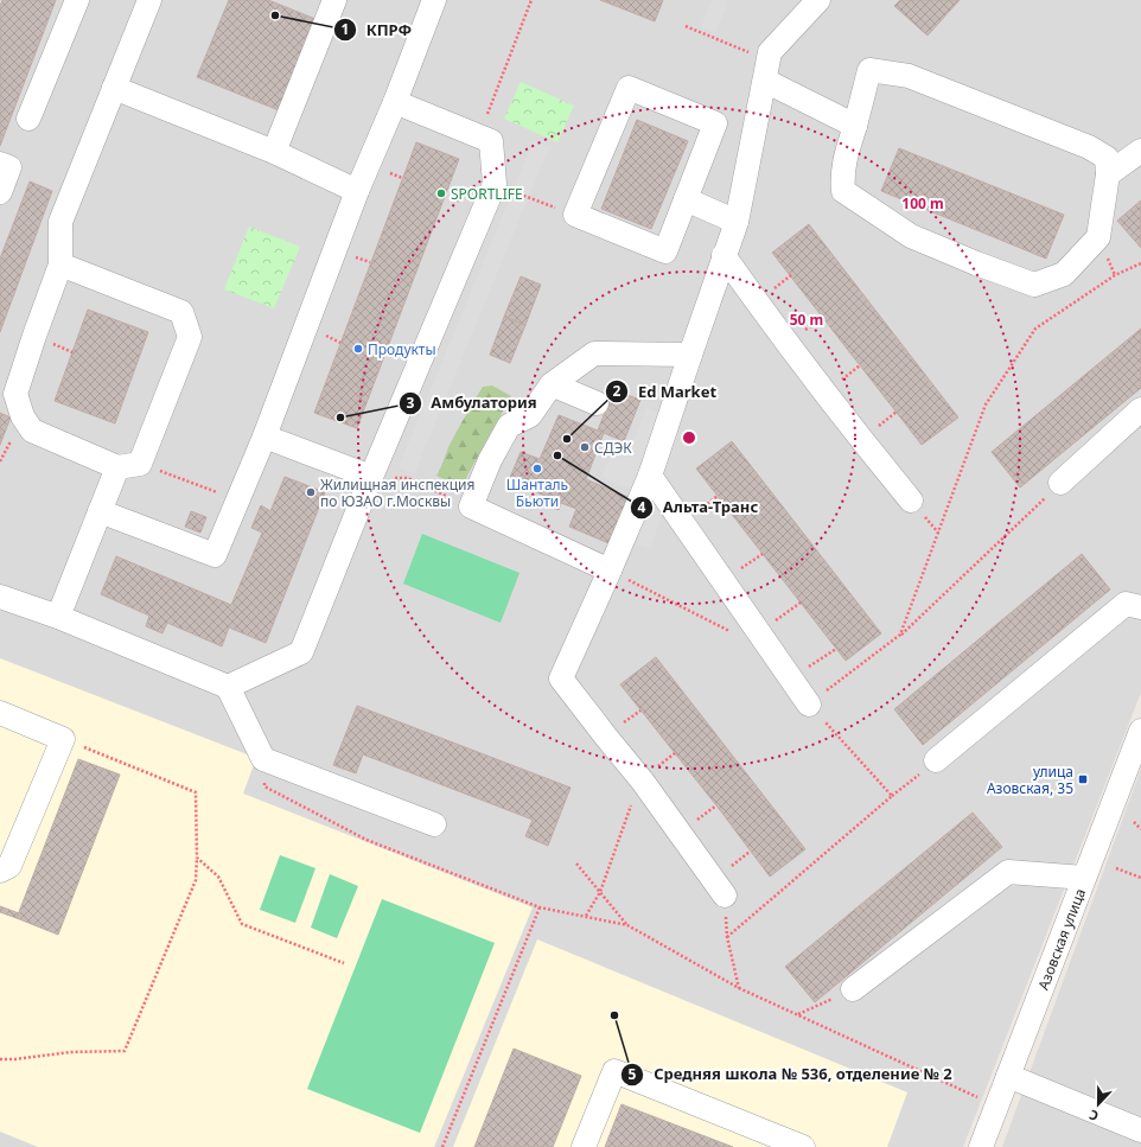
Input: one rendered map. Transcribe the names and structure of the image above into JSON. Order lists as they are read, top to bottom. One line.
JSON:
{"streets":{"street":["Азовская улица"]},"places":{"other":["КПРФ","SPORTLIFE","Продукты","Амбулатория","Ed Market","СДЭК","Альта-Транс","Шанталь Бьюти","Жилищная инспекция по ЮЗАО г.Москвы","Средняя школа № 536, отделение № 2"],"transit":["улица Азовская, 35"]},"north":"bottom","rings":["100 m","50 m"]}
